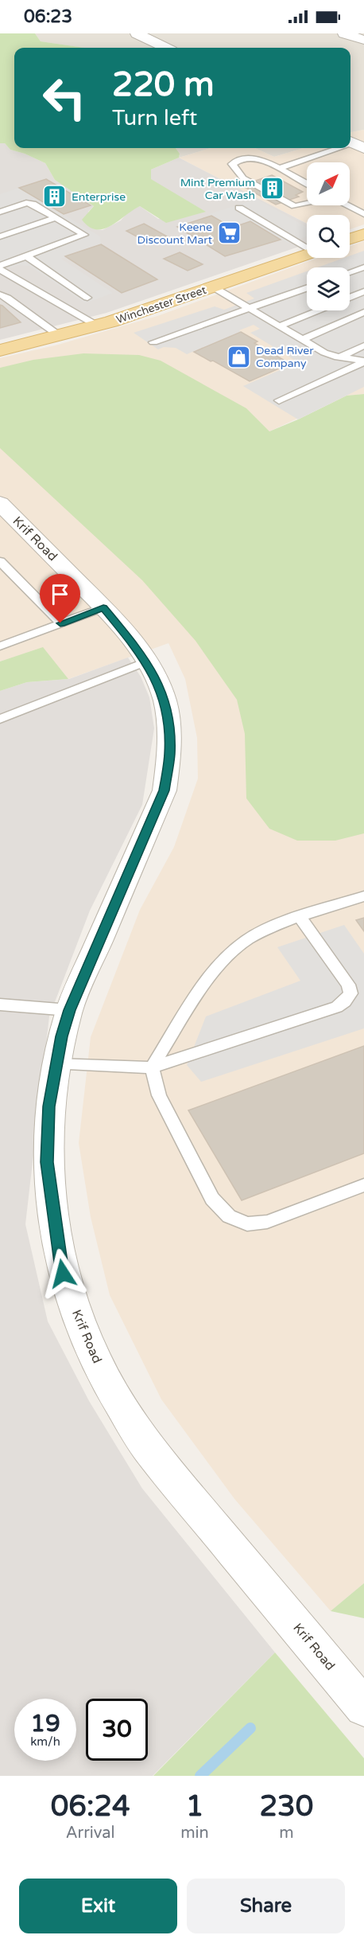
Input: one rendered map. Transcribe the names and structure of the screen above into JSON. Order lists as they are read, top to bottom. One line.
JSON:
{"streets":{"main road":["Winchester Street"],"street":["Krif Road"]},"places":{"building":["Mint Premium Car Wash","Enterprise"],"supermarket":["Keene Discount Mart"],"shop":["Dead River Company"]},"north":"top right","page":{"status":"06:23","turn":["220 m","Turn left"],"speed":"19 km/h","limit":"30","eta":["06:24","Arrival","1","min","230","m"],"buttons":["Exit","Share"]}}
